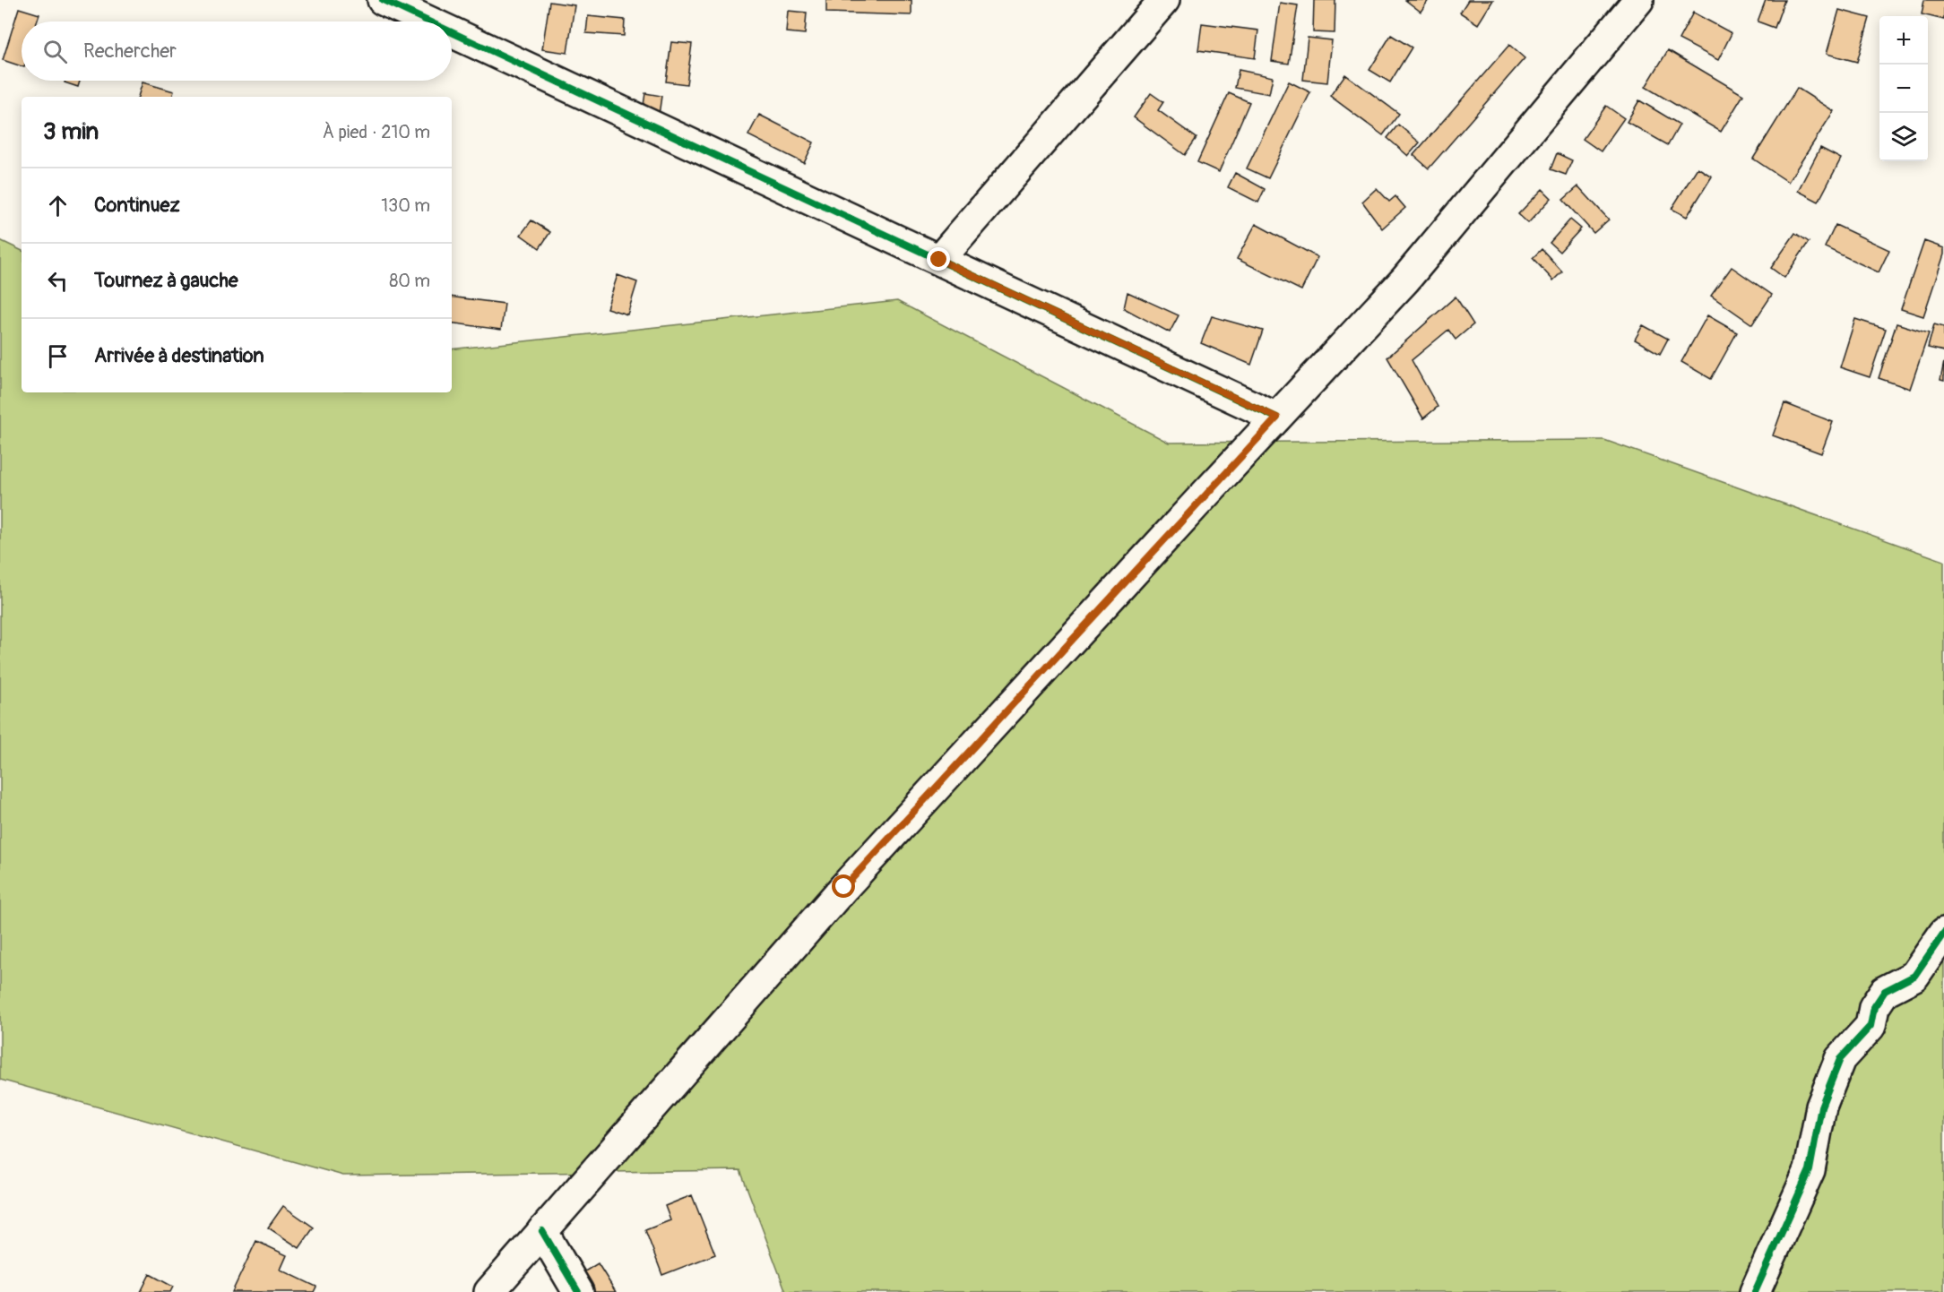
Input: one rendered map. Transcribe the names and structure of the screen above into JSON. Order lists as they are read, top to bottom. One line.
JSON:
{"page":{"map_buttons":["+","−"],"search":"Rechercher","heading":["3 min","À pied · 210 m"],"list":[["Continuez","130 m"],["Tournez à gauche","80 m"],"Arrivée à destination"]}}
